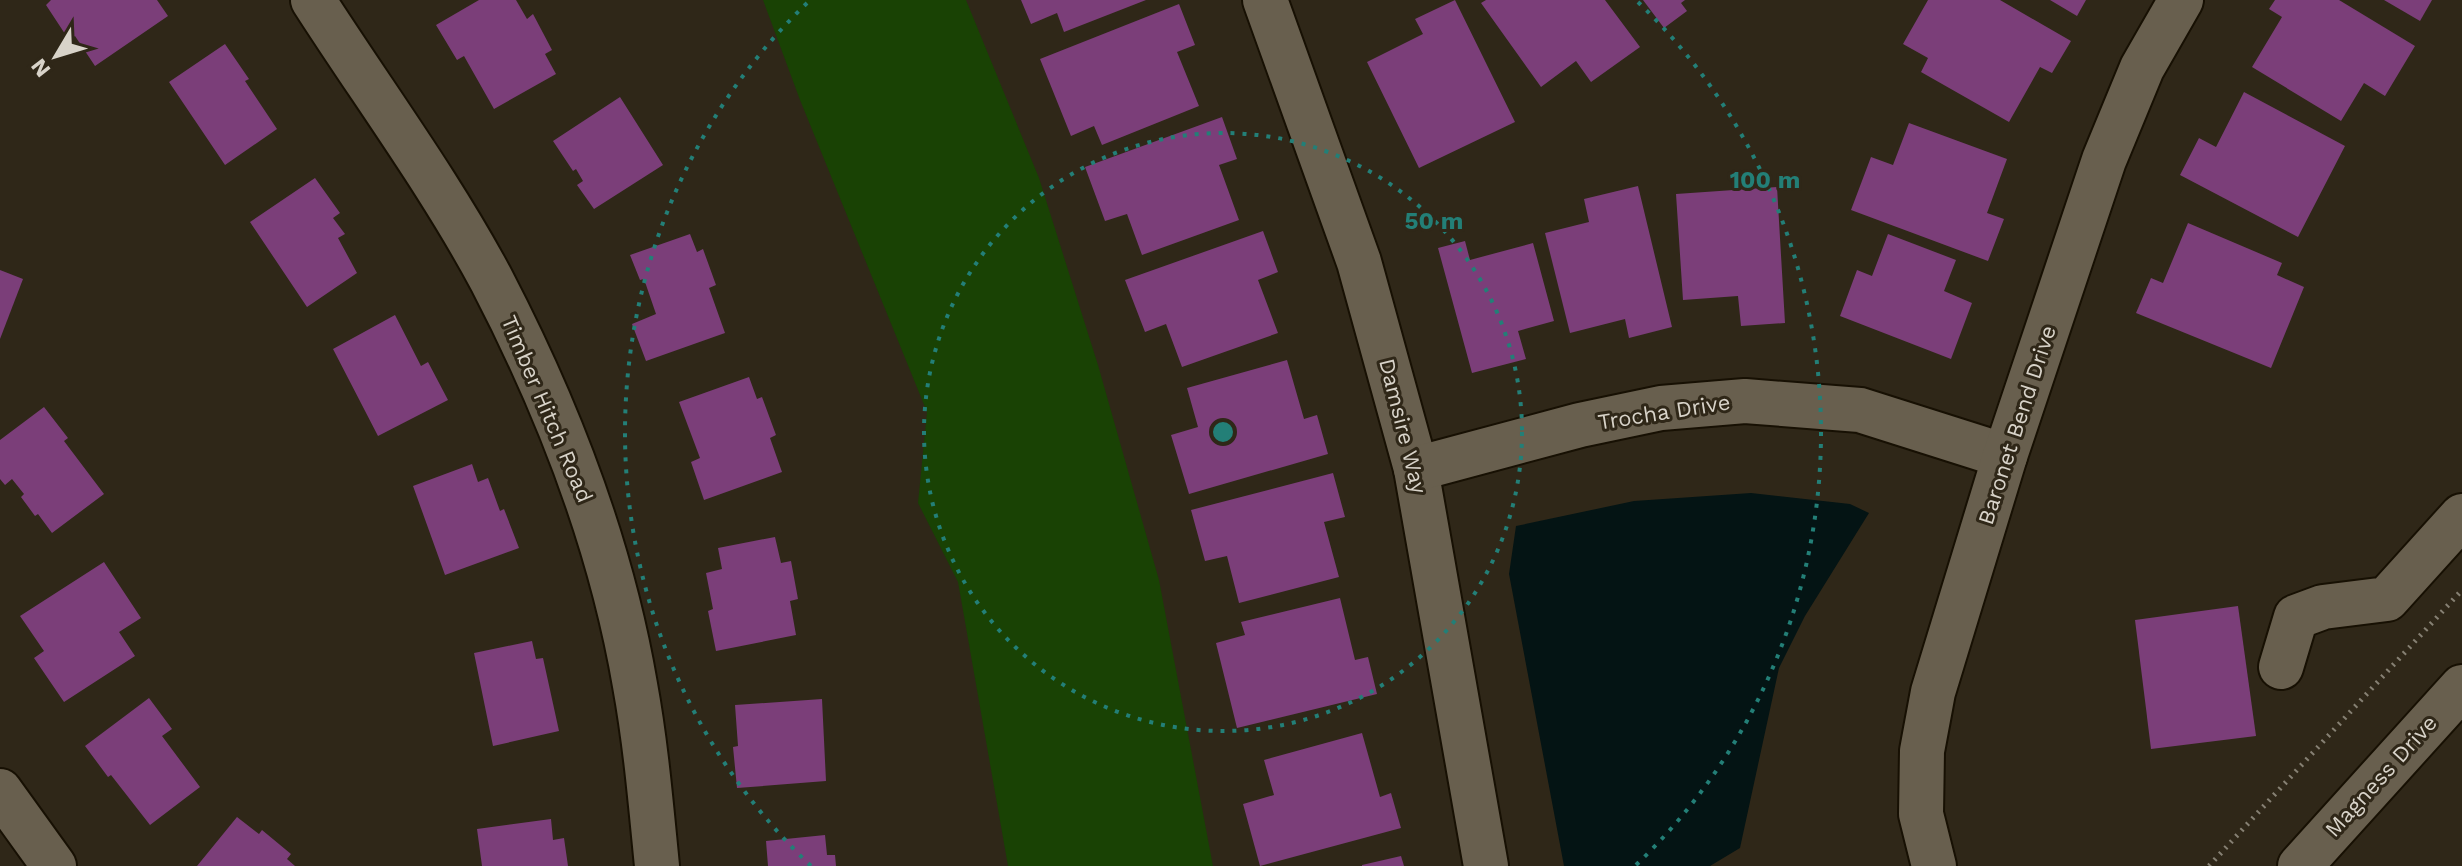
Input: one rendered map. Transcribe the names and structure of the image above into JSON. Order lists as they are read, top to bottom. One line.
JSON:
{"streets":{"street":["Timber Hitch Road","Trocha Drive","Baronet Bend Drive","Damsire Way","Magness Drive"]},"crossings":[["Trocha Drive","Baronet Bend Drive"],["Trocha Drive","Damsire Way"]],"north":"bottom left","rings":["100 m","50 m"]}
